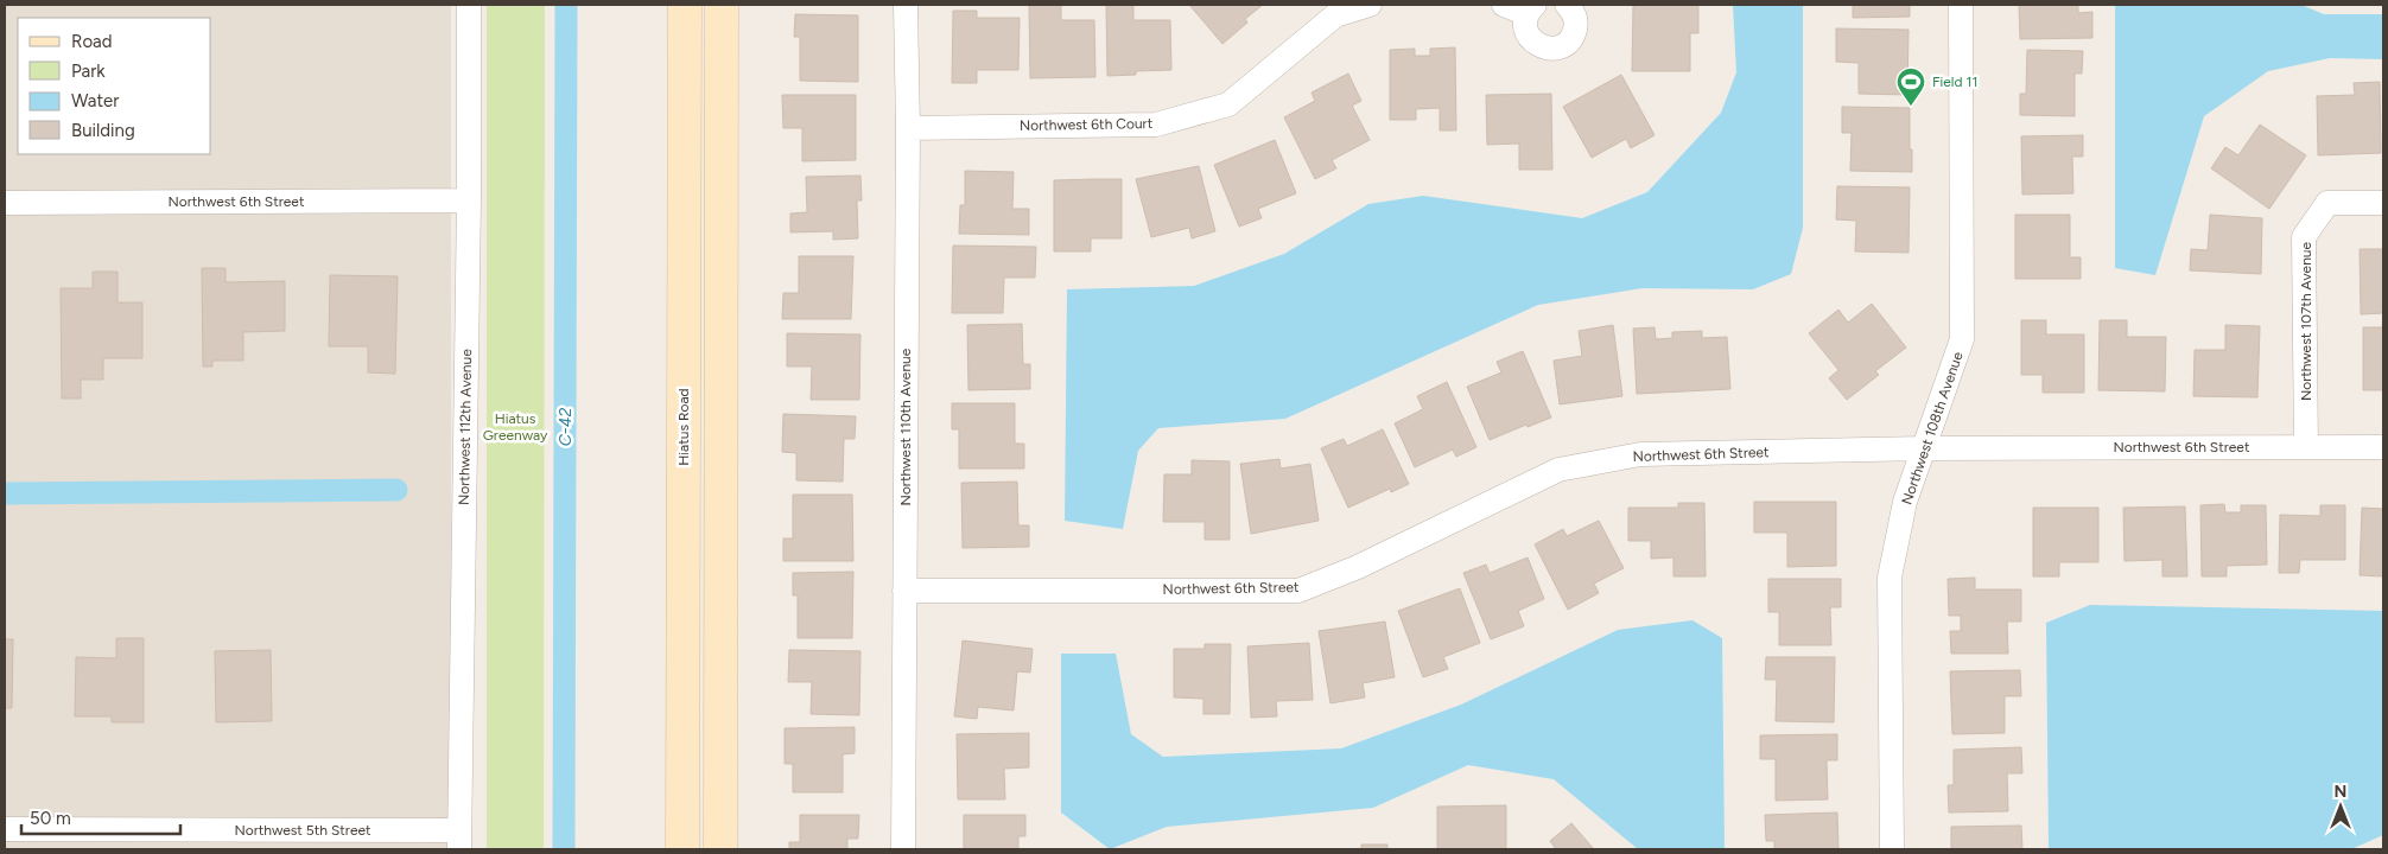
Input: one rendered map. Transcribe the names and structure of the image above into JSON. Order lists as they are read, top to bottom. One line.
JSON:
{"streets":{"main road":["Hiatus Road"],"street":["Northwest 6th Court","Northwest 6th Street","Northwest 107th Avenue","Northwest 112th Avenue","Northwest 110th Avenue","Northwest 108th Avenue","Northwest 5th Street"]},"crossings":[["Northwest 6th Court","Northwest 110th Avenue"],["Northwest 6th Street","Northwest 107th Avenue"],["Northwest 6th Street","Northwest 112th Avenue"],["Northwest 6th Street","Northwest 110th Avenue"],["Northwest 6th Street","Northwest 108th Avenue"],["Northwest 112th Avenue","Northwest 5th Street"]],"water":["C-42"],"parks":["Hiatus Greenway"],"places":{"sports":["Field 11"]},"legend":["Road","Park","Water","Building"],"scale_bar":"50 m","north":"top"}
